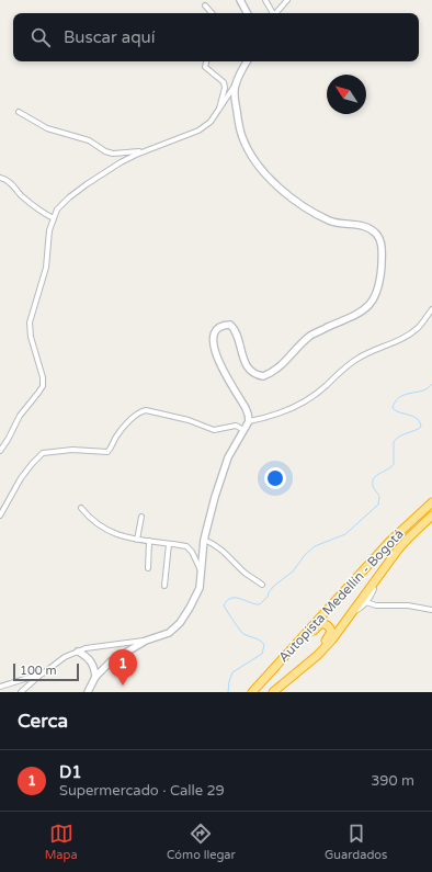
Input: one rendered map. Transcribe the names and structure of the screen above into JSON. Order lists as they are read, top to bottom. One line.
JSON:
{"streets":{"highway":["Autopista Medellín - Bogotá"]},"scale_bar":"100 m","north":"top left","page":{"search":"Buscar aquí","pins":"1","scale":"100 m","heading":"Cerca","list":[{"mark":"1","name":"D1","note":"Supermercado · Calle 29","value":"390 m"}],"nav":["Mapa","Cómo llegar","Guardados"]}}
